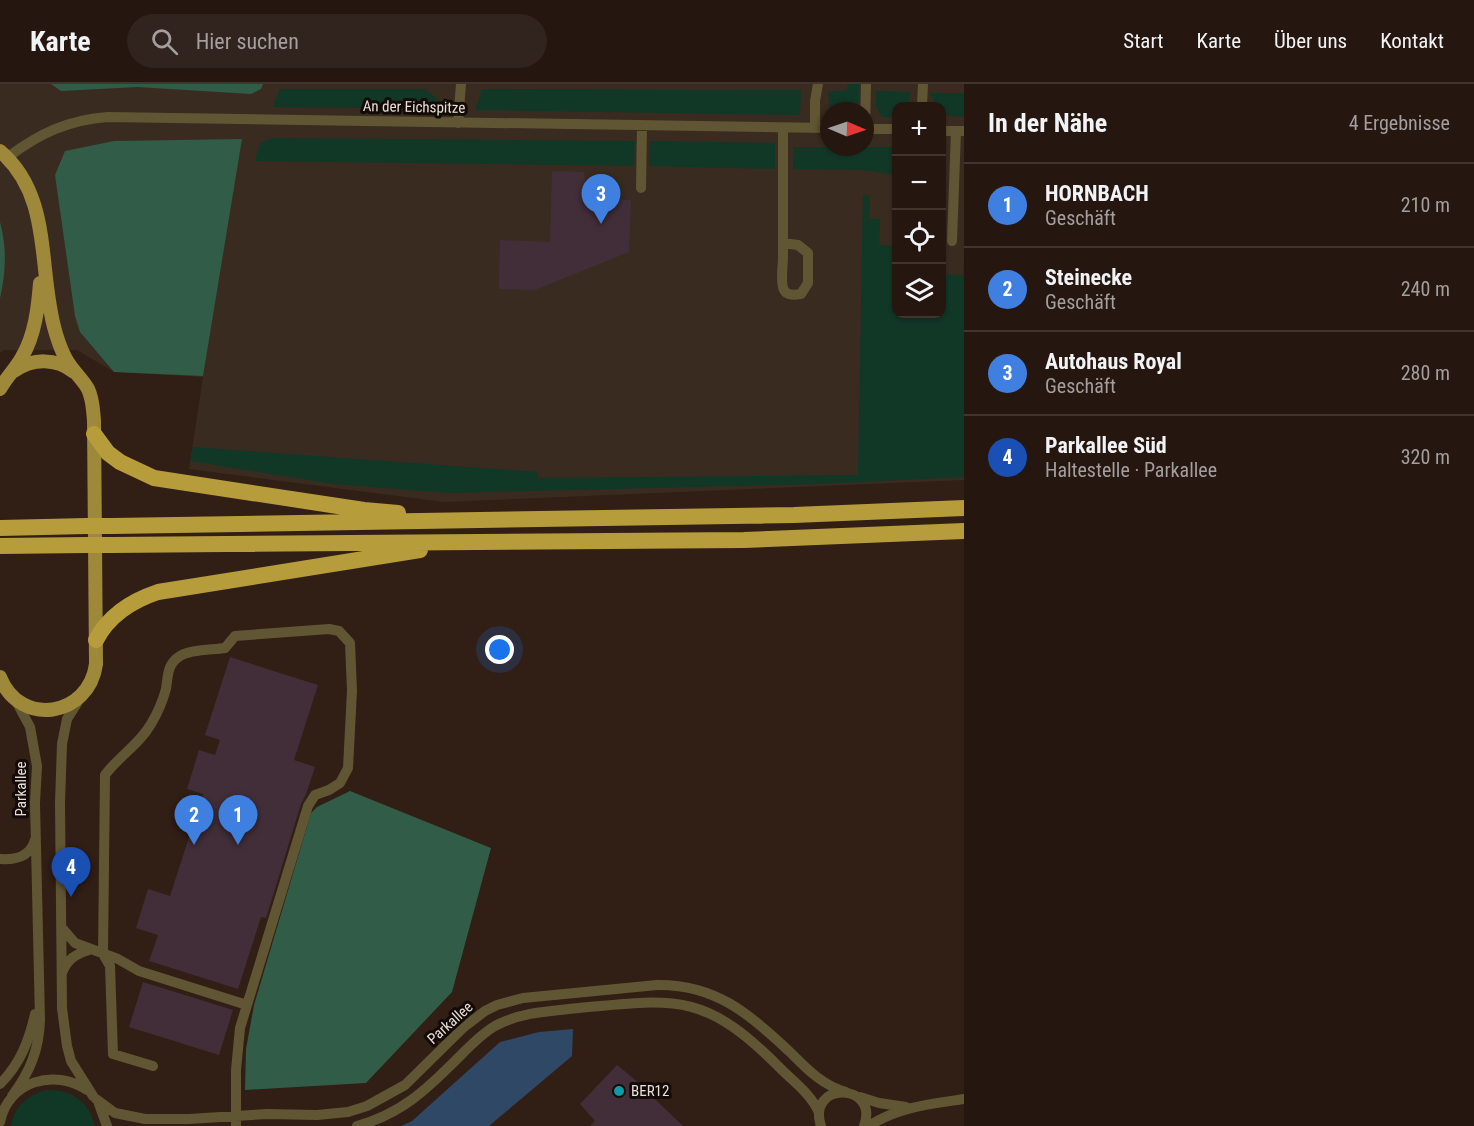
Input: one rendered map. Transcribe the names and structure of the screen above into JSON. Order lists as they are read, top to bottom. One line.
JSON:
{"streets":{"street":["An der Eichspitze","Parkallee"]},"places":["BER12"],"north":"right","page":{"header":"Karte","search":"Hier suchen","nav":["Start","Karte","Über uns","Kontakt"],"heading":["In der Nähe","4 Ergebnisse"],"map_buttons":["+","−"],"list":[{"mark":"1","name":"HORNBACH","note":"Geschäft","value":"210 m"},{"mark":"2","name":"Steinecke","note":"Geschäft","value":"240 m"},{"mark":"3","name":"Autohaus Royal","note":"Geschäft","value":"280 m"},{"mark":"4","name":"Parkallee Süd","note":"Haltestelle · Parkallee","value":"320 m"}],"pins":["3","1","2","4"]}}
